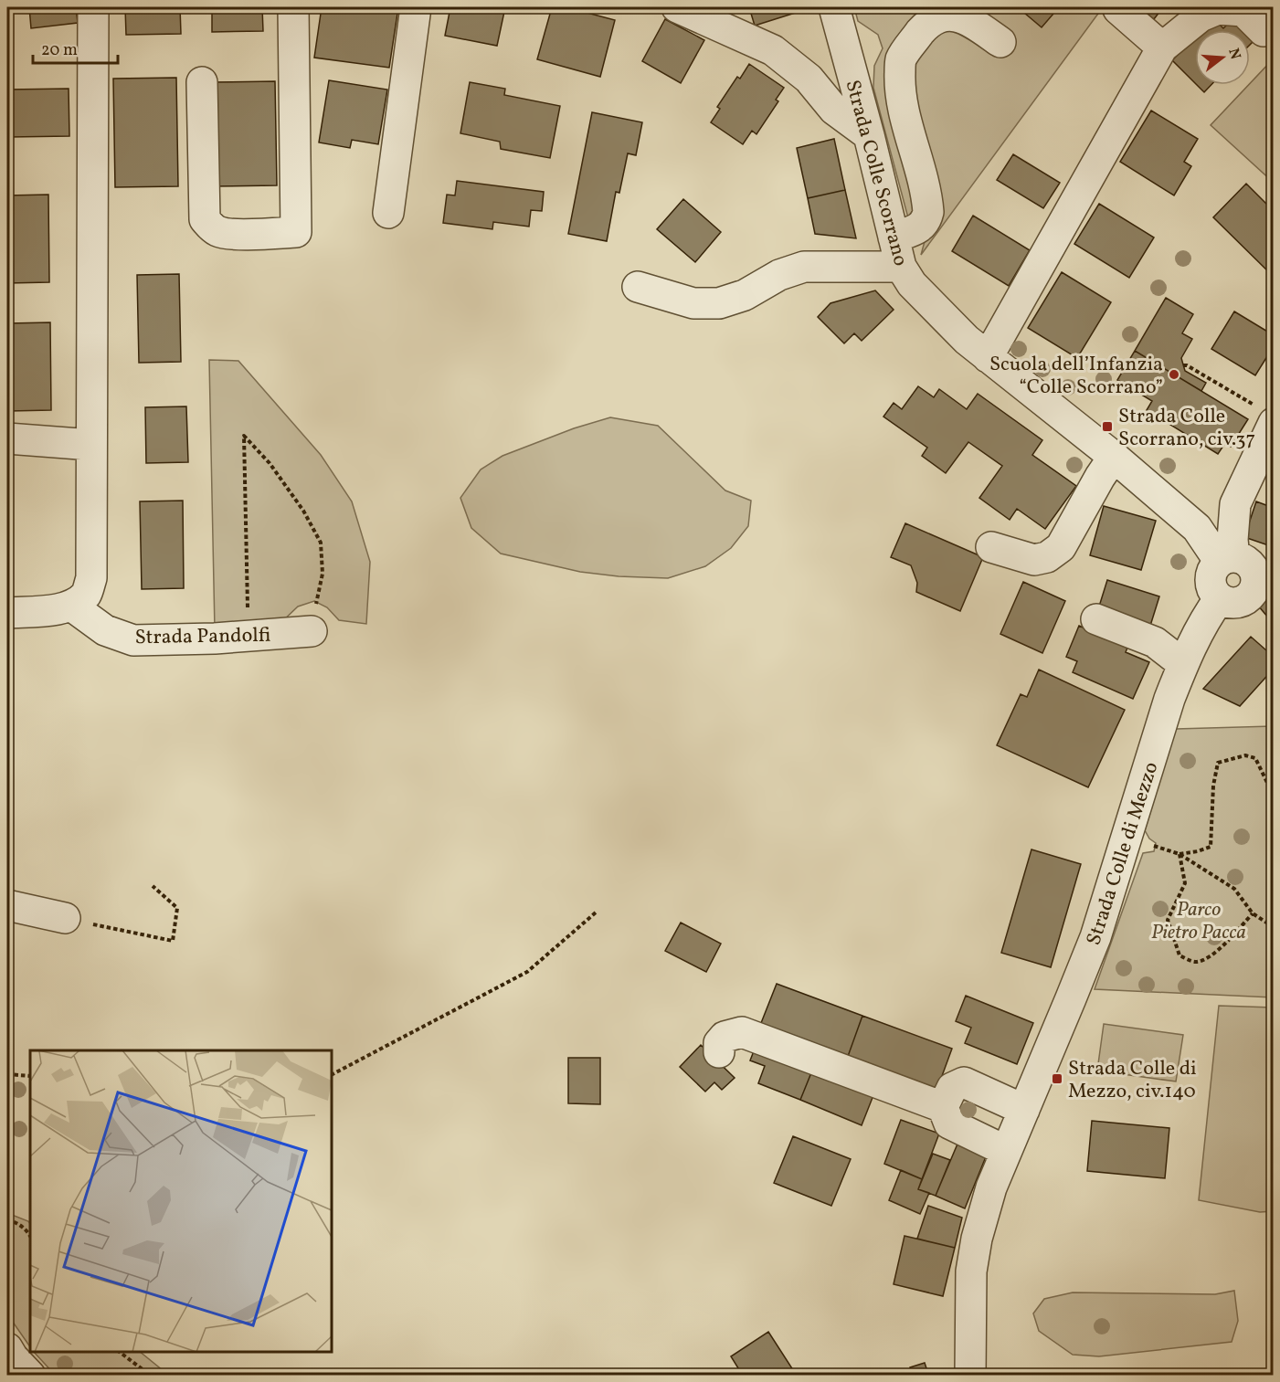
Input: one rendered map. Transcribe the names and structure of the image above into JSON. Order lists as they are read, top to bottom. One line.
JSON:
{"streets":{"street":["Strada Colle Scorrano","Strada Pandolfi","Strada Colle di Mezzo"]},"crossings":[["Strada Colle Scorrano","Strada Colle di Mezzo"]],"parks":["Parco Pietro Pacca"],"places":{"other":["Scuola dell’Infanzia “Colle Scorrano”"],"transit":["Strada Colle Scorrano, civ.37","Strada Colle di Mezzo, civ.140"]},"scale_bar":"20 m","north":"right"}
